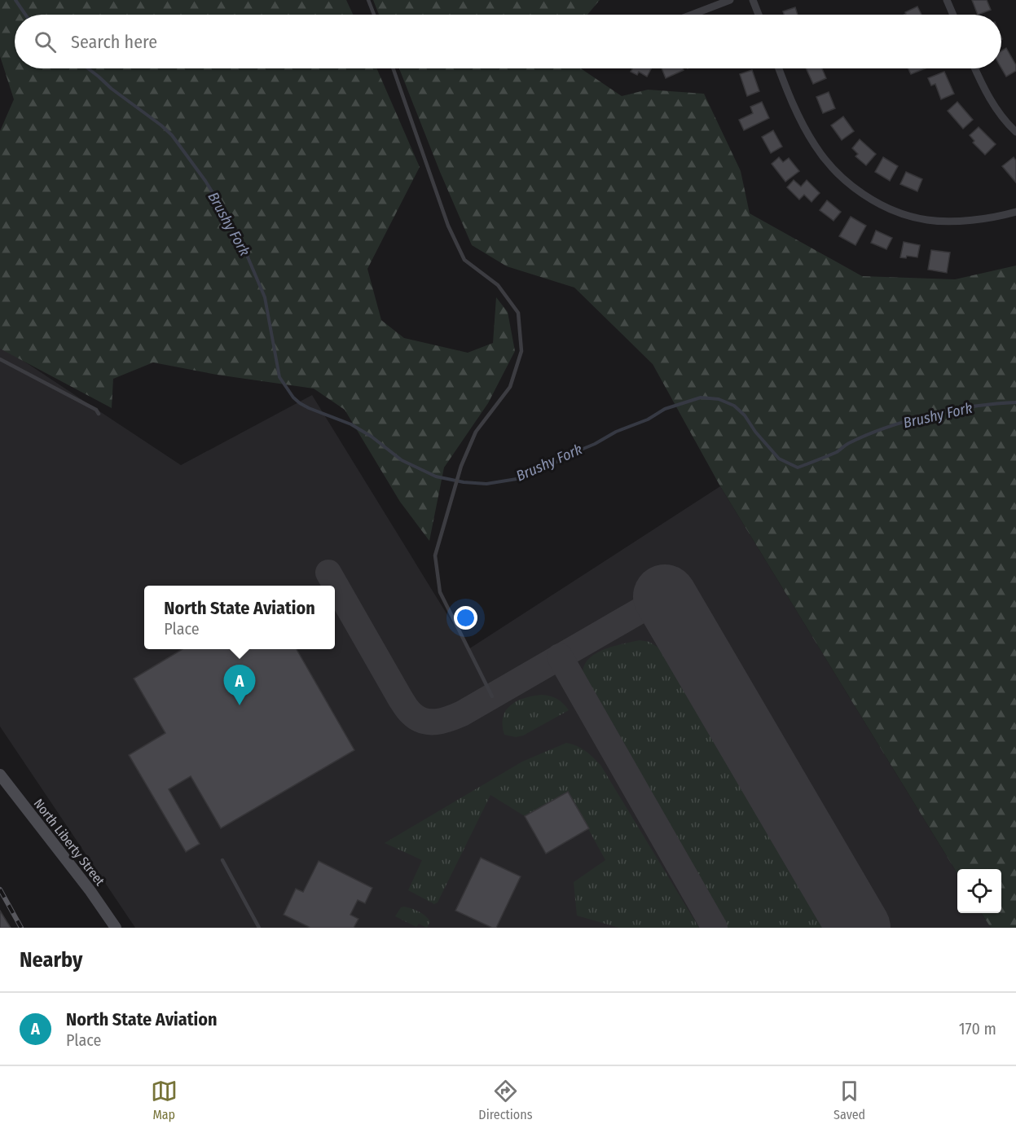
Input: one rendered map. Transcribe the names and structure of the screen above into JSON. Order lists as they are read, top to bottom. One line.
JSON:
{"streets":{"main road":["North Liberty Street"]},"water":["Brushy Fork"],"page":{"search":"Search here","popup":["North State Aviation","Place"],"pins":"A","heading":"Nearby","list":[{"mark":"A","name":"North State Aviation","note":"Place","value":"170 m"}],"nav":["Map","Directions","Saved"]}}
